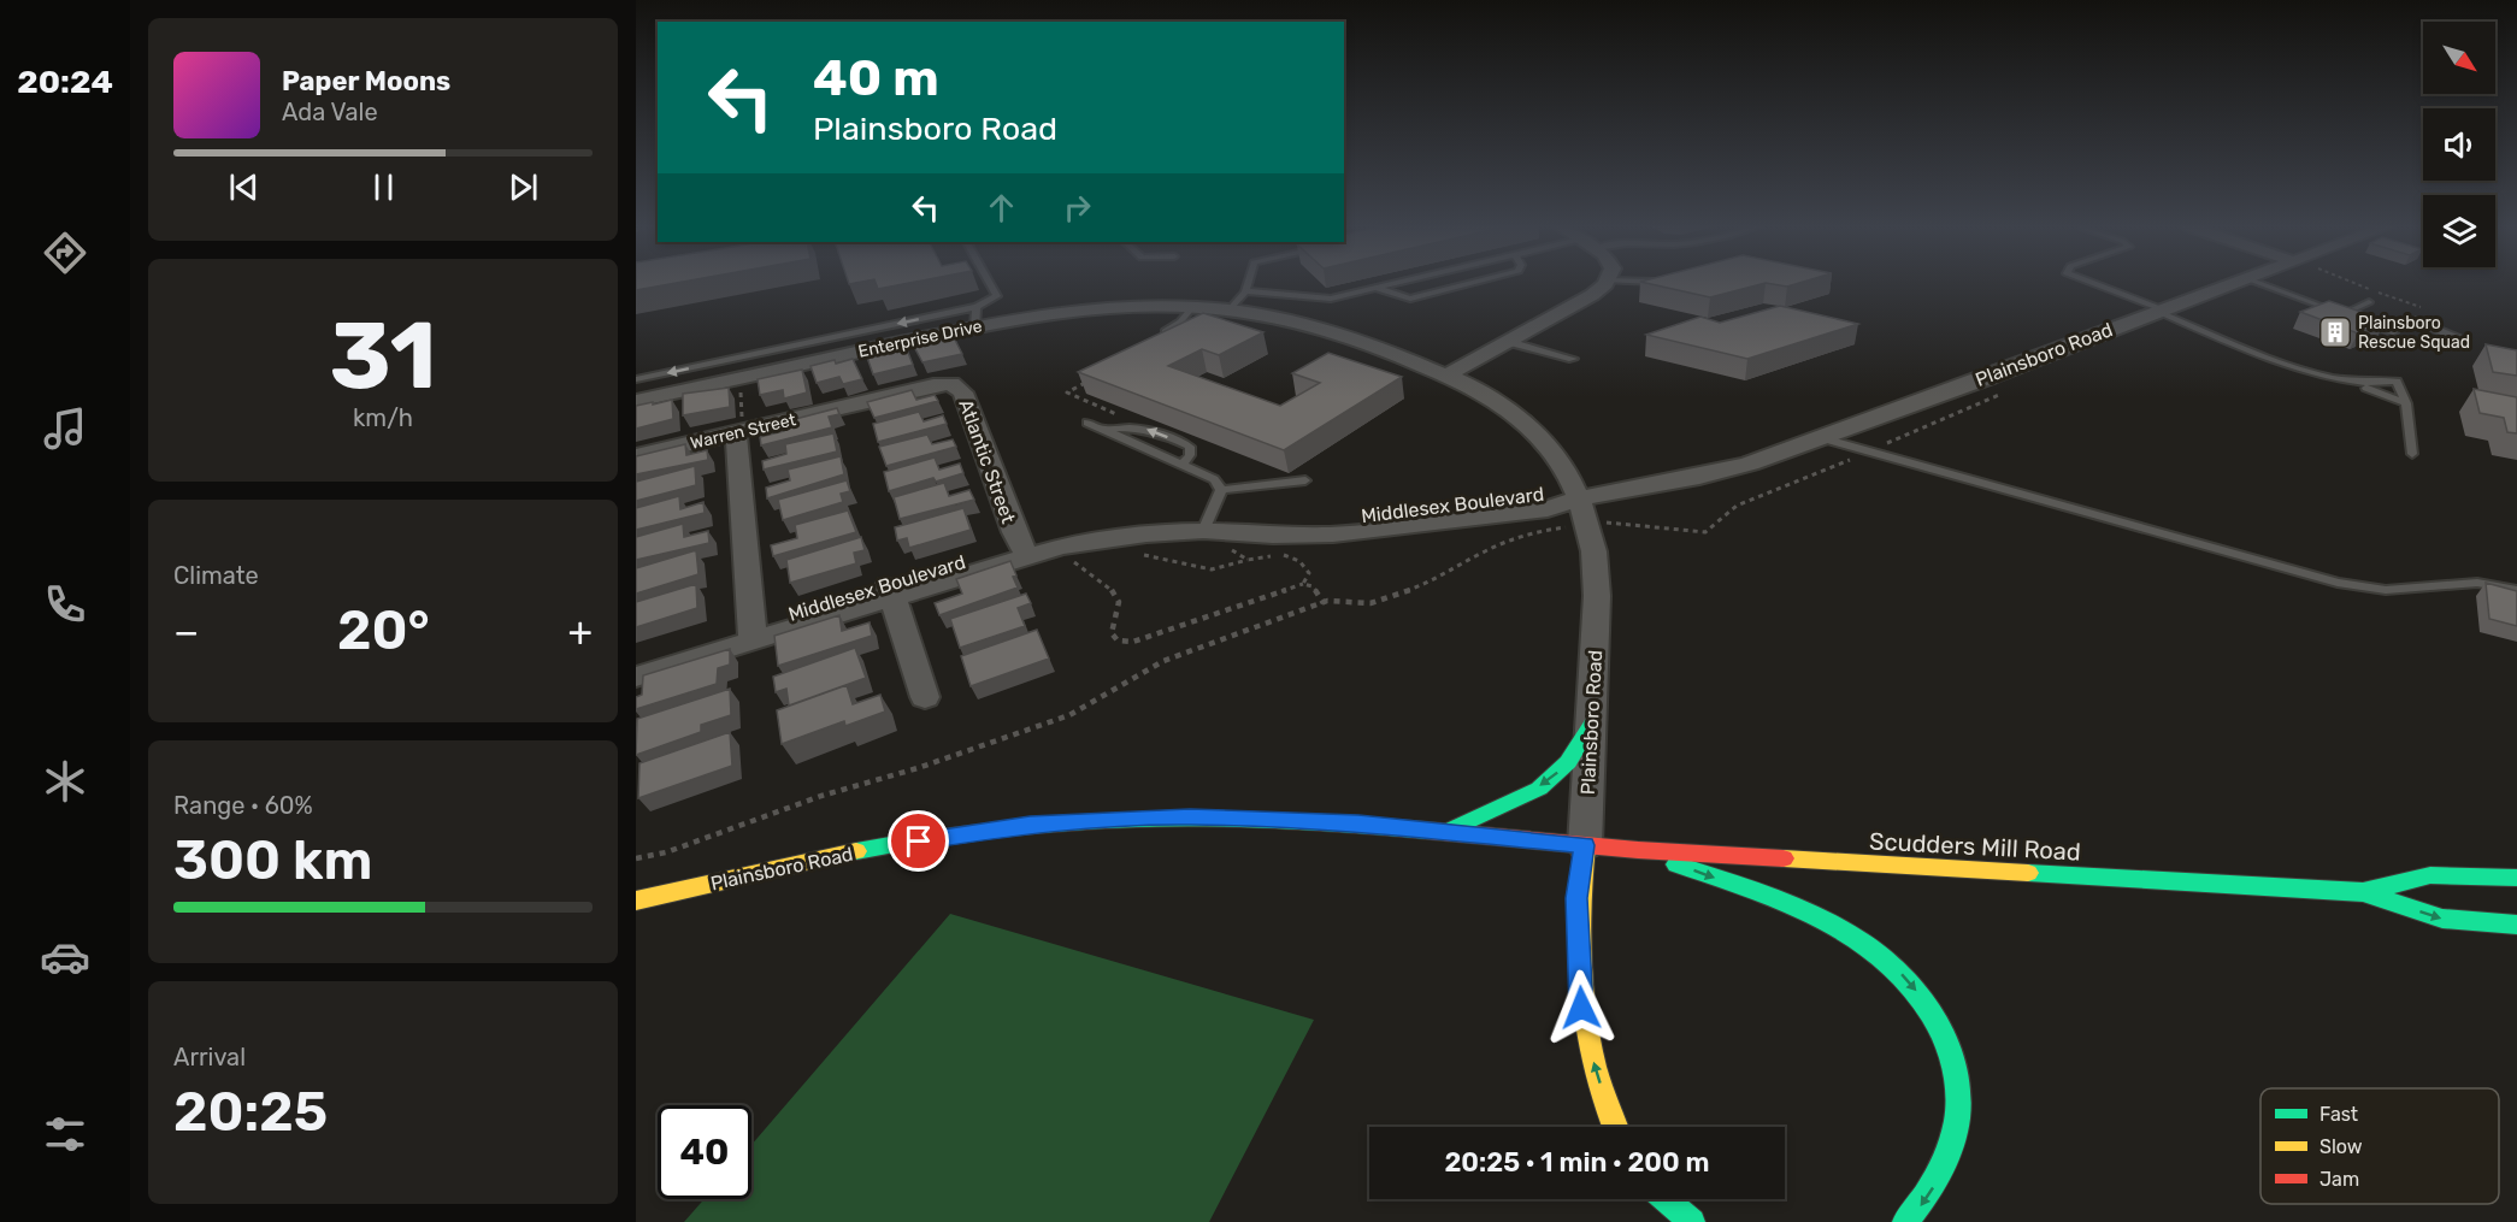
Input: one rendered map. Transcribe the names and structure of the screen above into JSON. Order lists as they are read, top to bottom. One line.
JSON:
{"streets":{"street":["Enterprise Drive","Plainsboro Road","Warren Street","Atlantic Street","Middlesex Boulevard","Scudders Mill Road"]},"crossings":[["Enterprise Drive","Plainsboro Road"],["Enterprise Drive","Middlesex Boulevard"],["Plainsboro Road","Middlesex Boulevard"],["Plainsboro Road","Scudders Mill Road"],["Warren Street","Atlantic Street"],["Atlantic Street","Middlesex Boulevard"]],"places":{"building":["Plainsboro Rescue Squad"]},"legend":["Fast","Slow","Jam"],"north":"bottom right","page":{"tabs":"20:24","turn":["40 m","Plainsboro Road"],"song":["Paper Moons","Ada Vale"],"tile":[["31","km/h"],"Climate",["Range · 60%","300 km"],["Arrival","20:25"]],"heat":["−","20°","+"],"limit":"40","trip":"20:25 · 1 min · 200 m"}}
